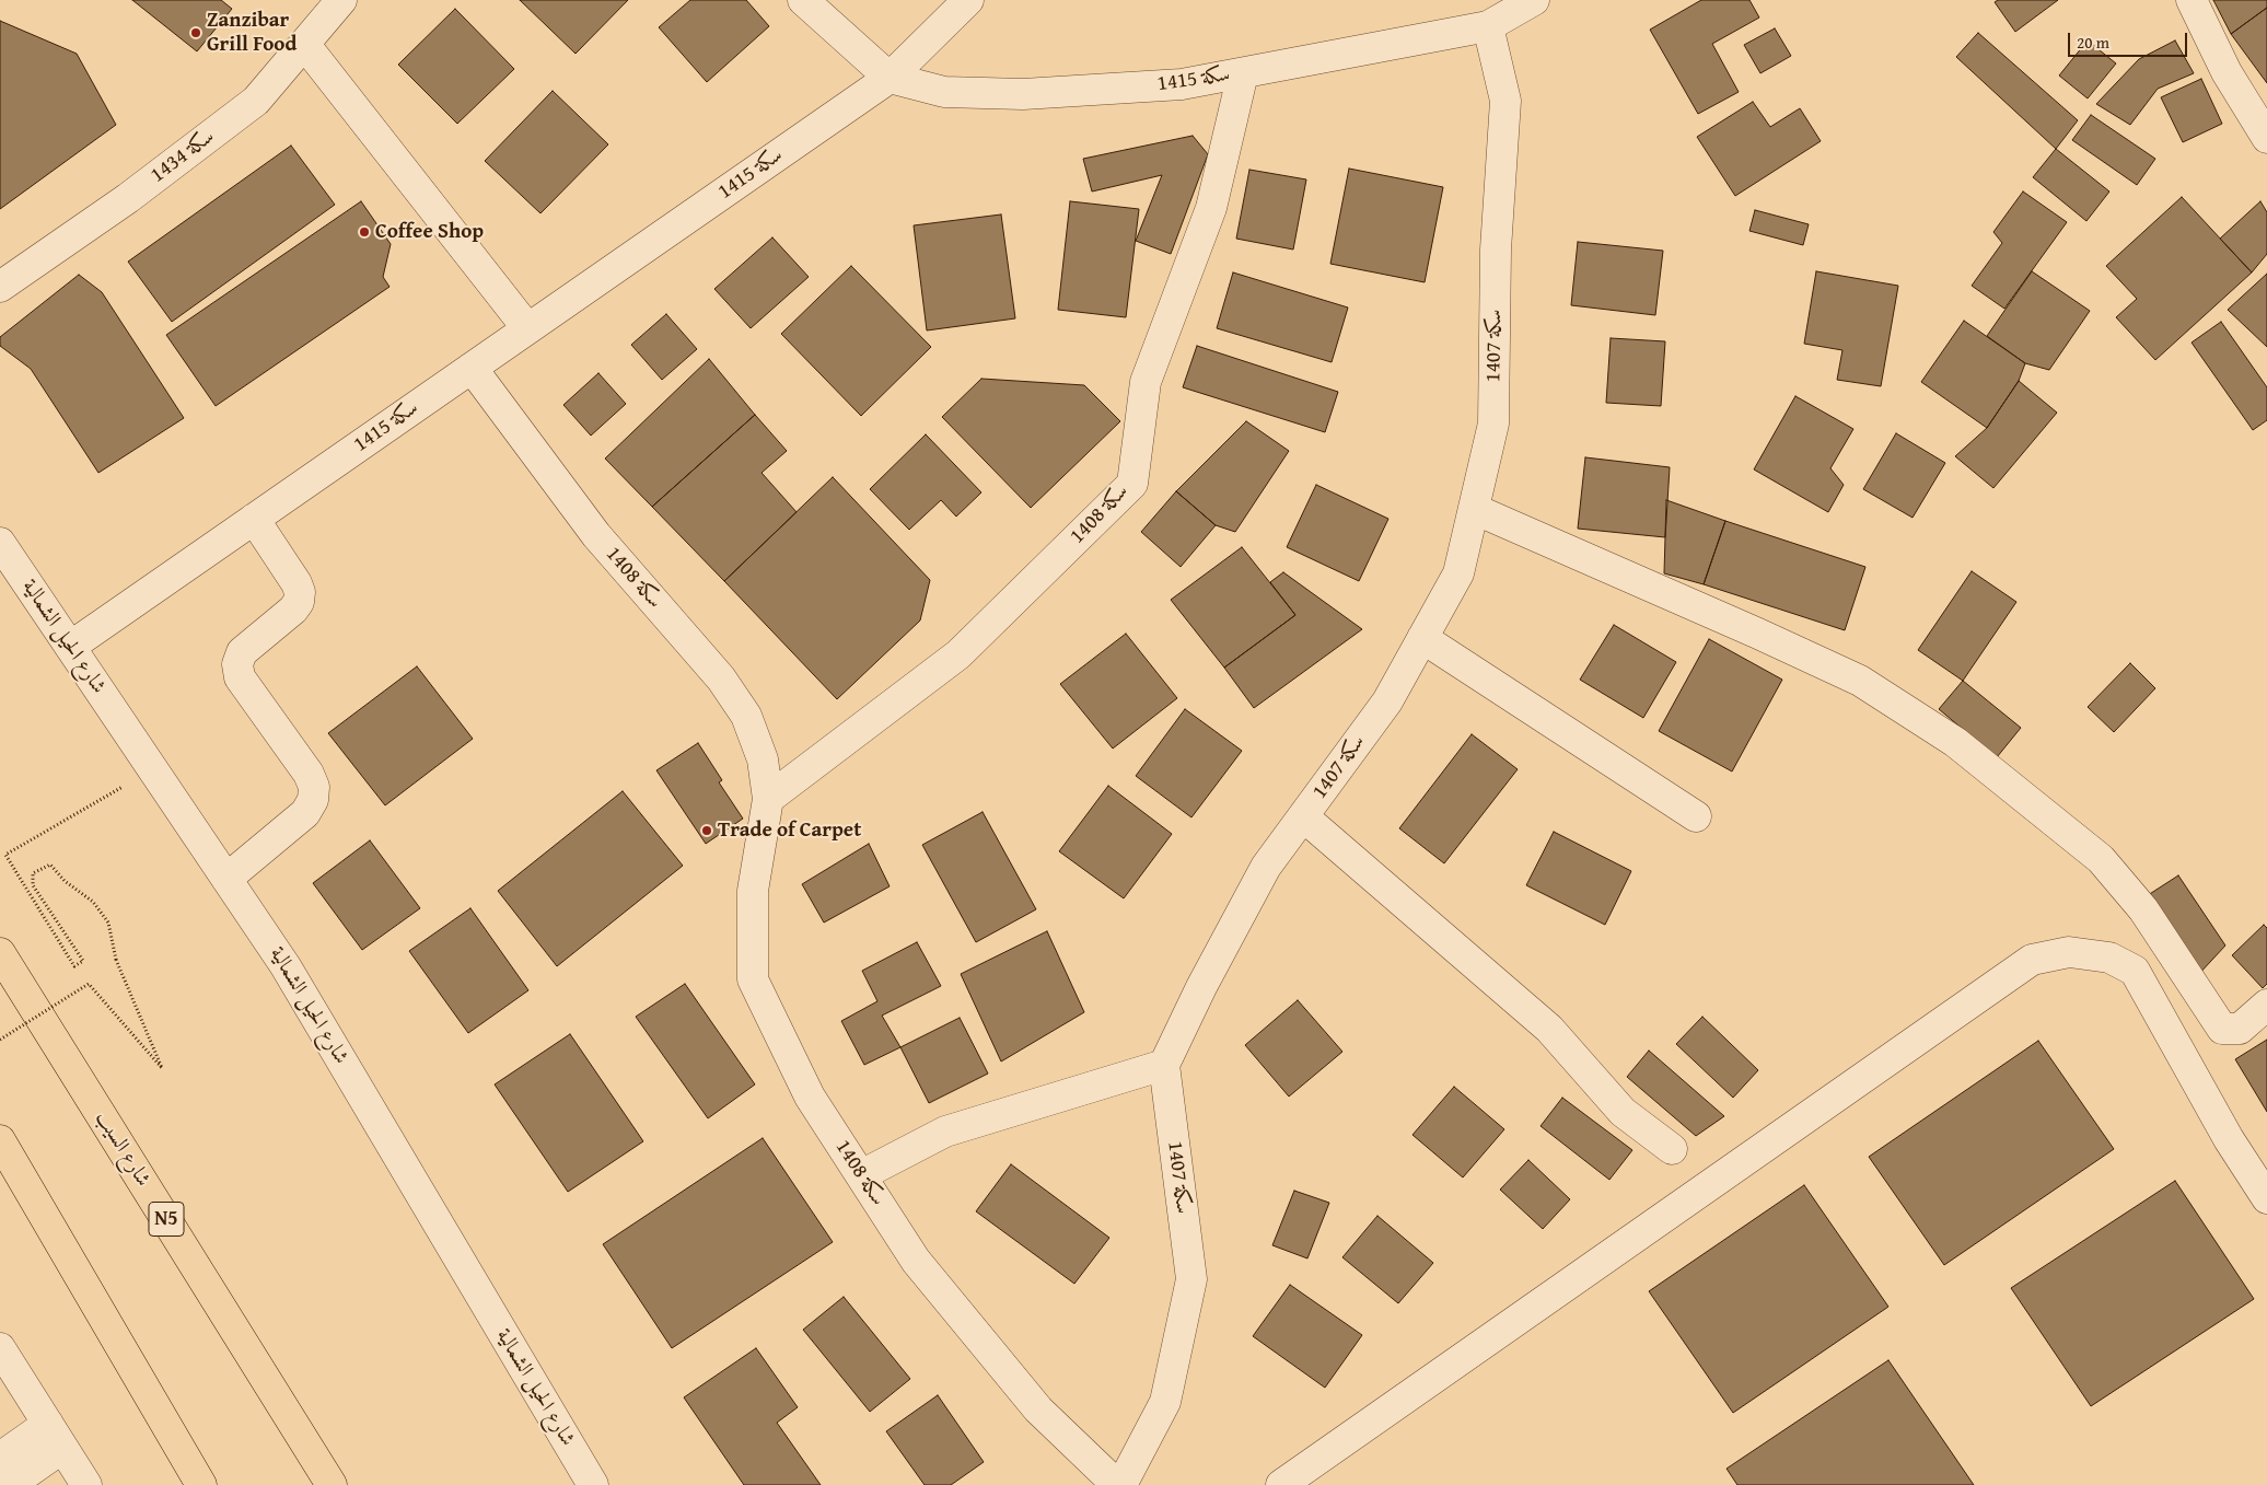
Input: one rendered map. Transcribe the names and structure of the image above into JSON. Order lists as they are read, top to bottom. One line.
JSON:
{"streets":{"highway":["شارع السيب","N5"],"street":["سكة 1415","سكة 1434","سكة 1407","سكة 1408","شارع الحيل الشمالية"]},"crossings":[["سكة 1415","سكة 1407"],["سكة 1415","سكة 1408"],["سكة 1415","شارع الحيل الشمالية"]],"places":["Zanzibar Grill Food","Coffee Shop","Trade of Carpet"],"scale_bar":"20 m"}
